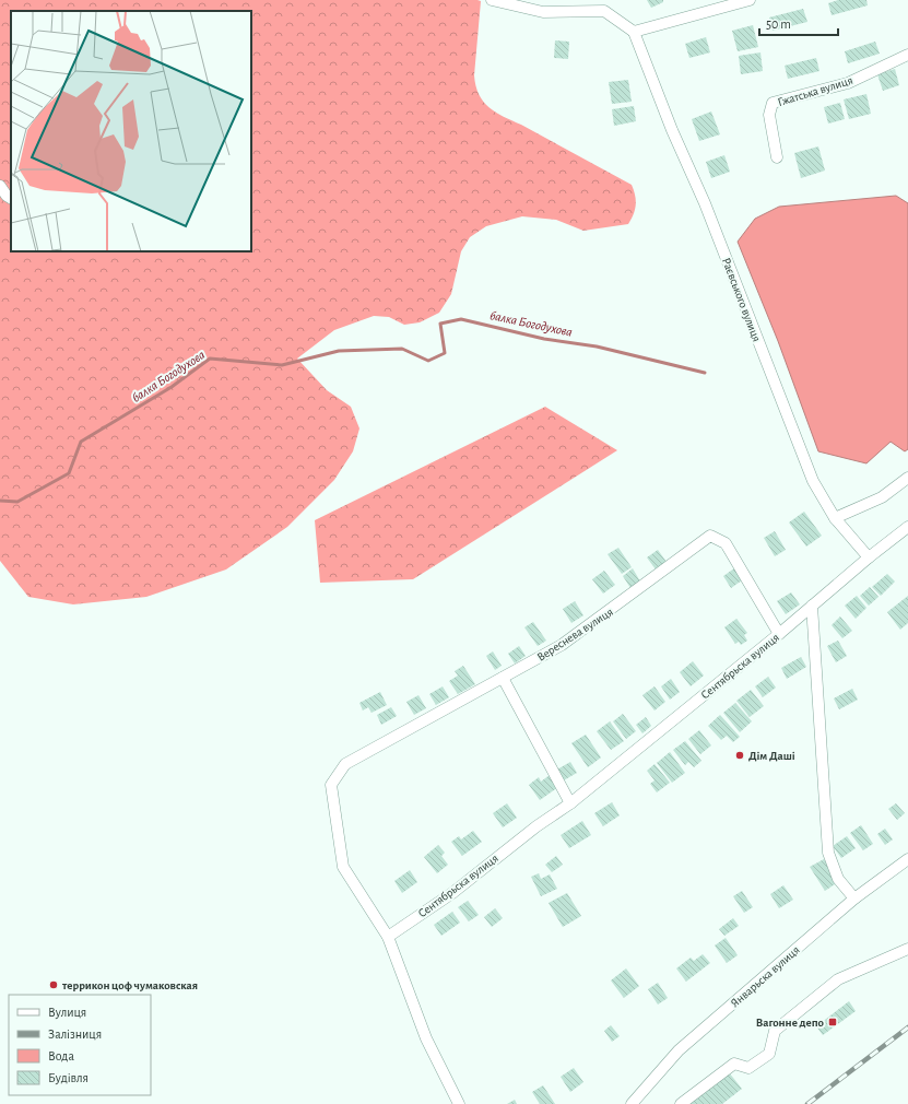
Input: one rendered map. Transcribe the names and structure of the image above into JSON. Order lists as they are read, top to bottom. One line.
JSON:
{"streets":{"street":["Гжатська вулиця","Раєвського вулиця","Вереснева вулиця","Сентябрьска вулиця","Январьска вулиця"]},"crossings":[["Раєвського вулиця","Сентябрьска вулиця"],["Вереснева вулиця","Сентябрьска вулиця"]],"water":["балка Богодухова"],"places":{"other":["Дім Даші","террикон цоф чумаковская"],"transit":["Вагонне депо"]},"legend":["Вулиця","Залізниця","Вода","Будівля"],"scale_bar":"50 m"}
